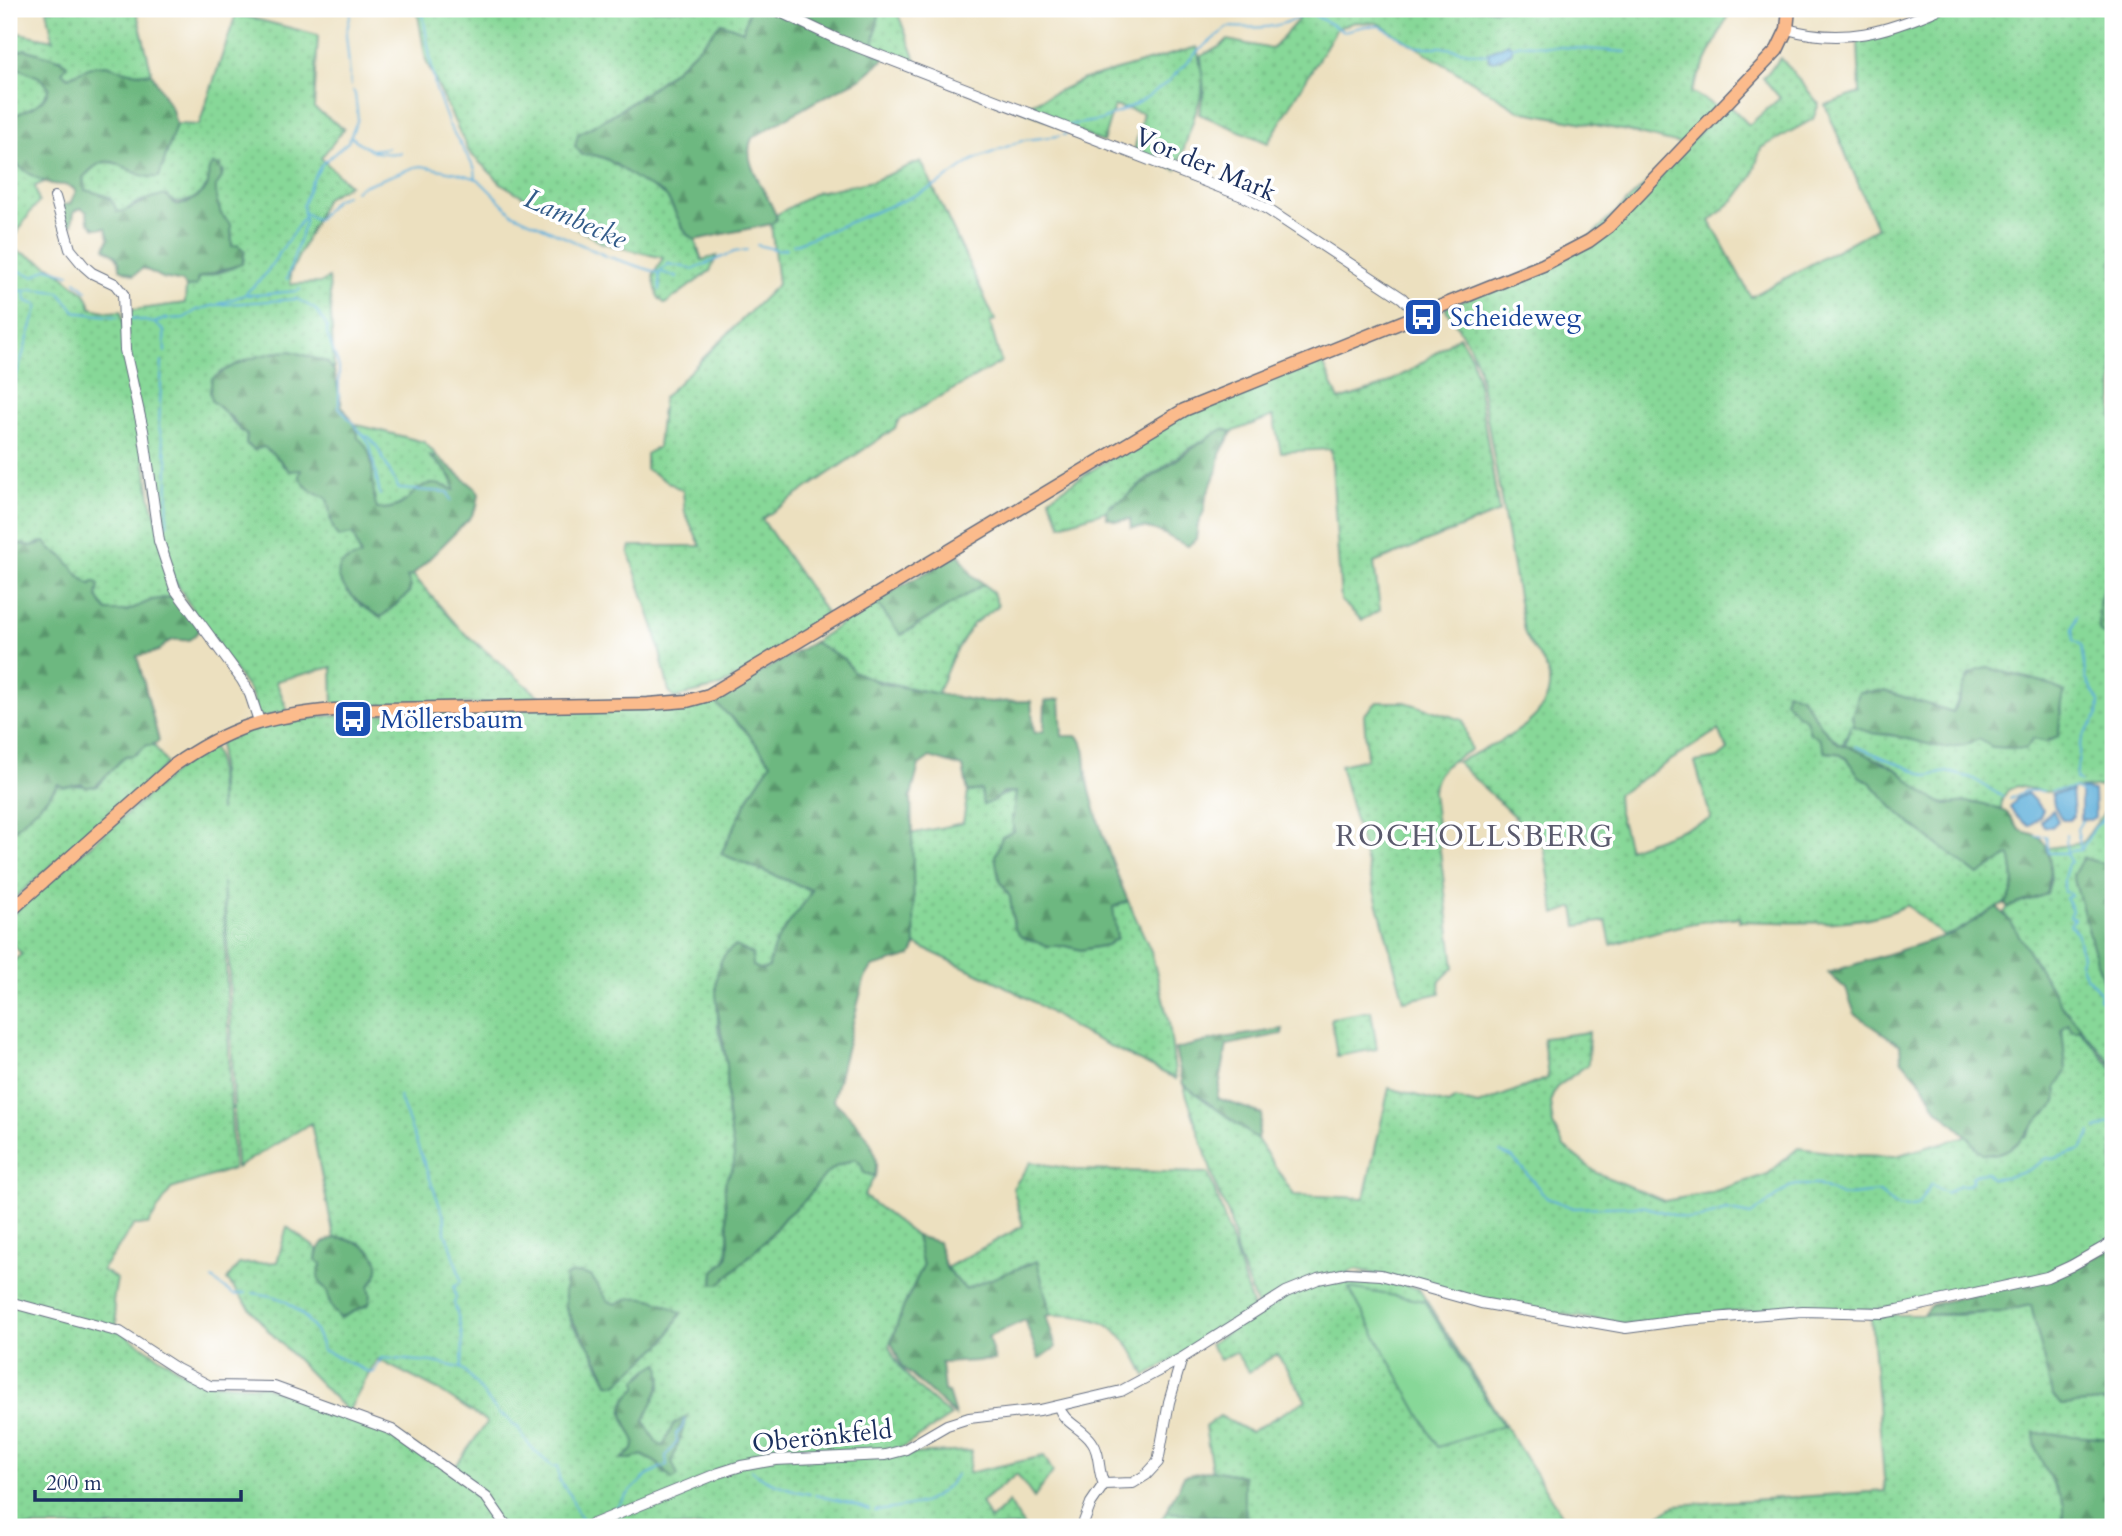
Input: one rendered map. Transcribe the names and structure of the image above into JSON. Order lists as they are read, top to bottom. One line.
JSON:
{"streets":{"street":["Vor der Mark","Oberönkfeld"]},"districts":["ROCHOLLSBERG"],"water":["Lambecke"],"places":{"bus stop":["Scheideweg","Möllersbaum"]},"scale_bar":"200 m"}
